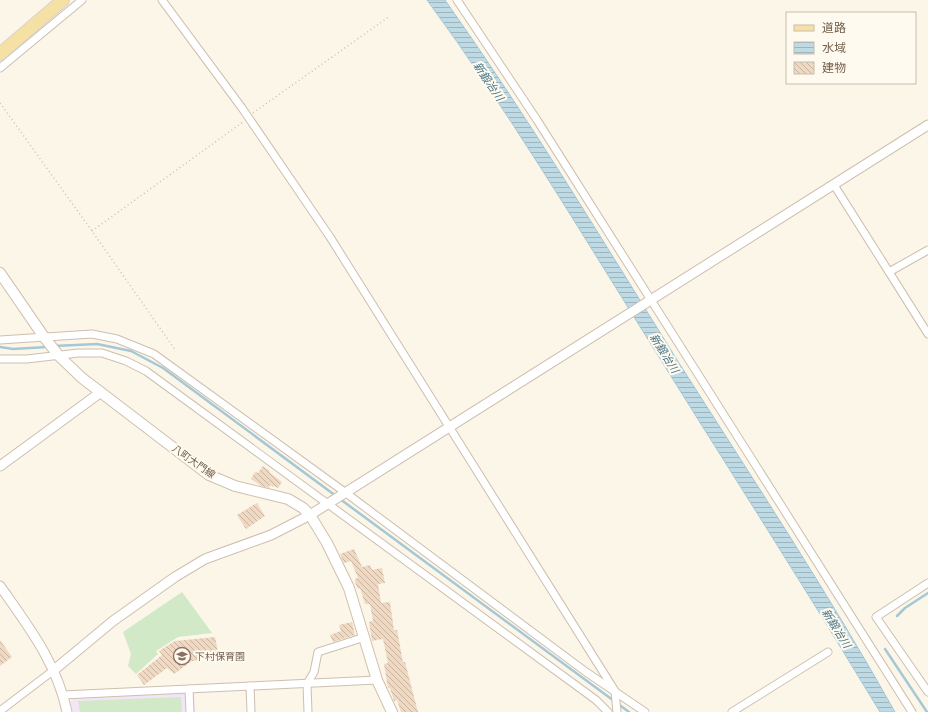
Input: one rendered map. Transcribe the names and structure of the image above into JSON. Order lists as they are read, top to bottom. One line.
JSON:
{"streets":{"main road":["八町大門線"]},"water":["新鍛冶川"],"places":{"school or university":["下村保育園"]},"legend":["道路","水域","建物"]}
